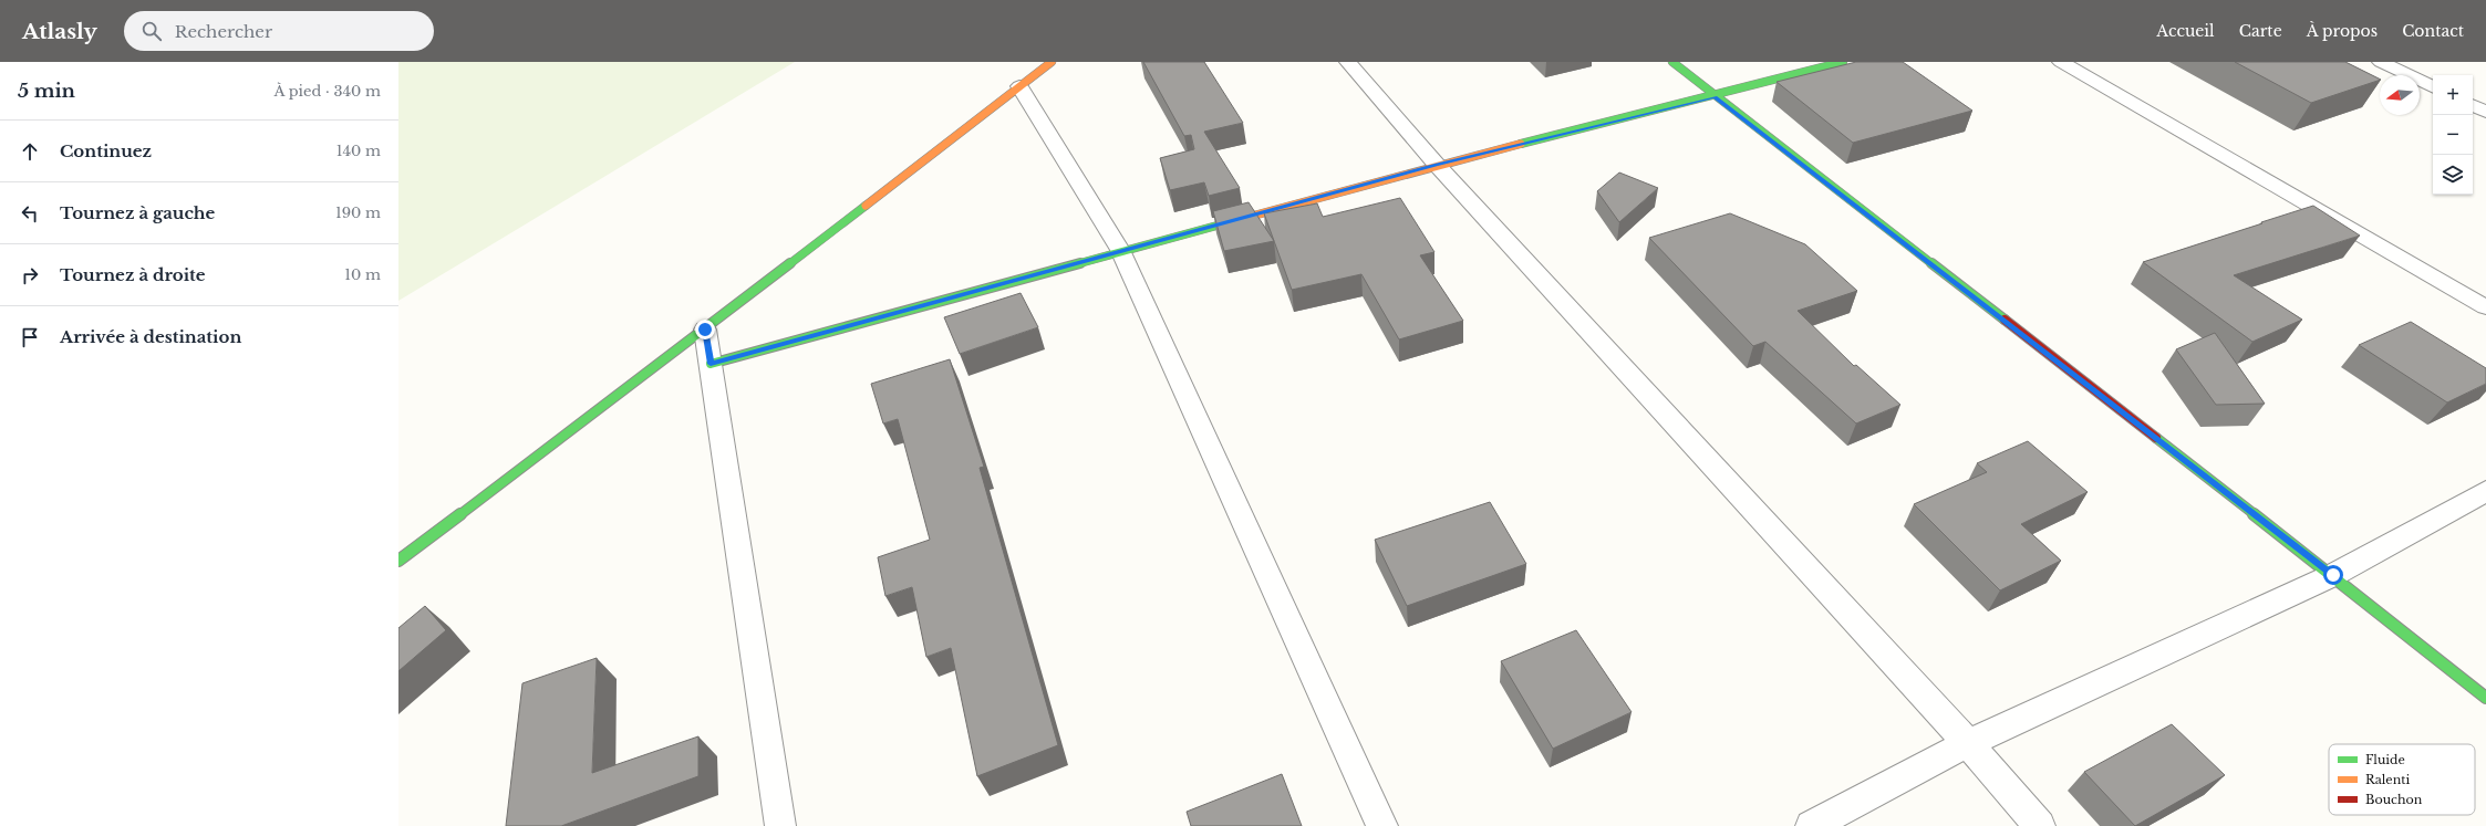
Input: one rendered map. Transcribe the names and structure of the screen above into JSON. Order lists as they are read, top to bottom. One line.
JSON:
{"legend":["Fluide","Ralenti","Bouchon"],"north":"left","page":{"header":"Atlasly","search":"Rechercher","nav":["Accueil","Carte","À propos","Contact"],"heading":["5 min","À pied · 340 m"],"map_buttons":["+","−"],"list":[["Continuez","140 m"],["Tournez à gauche","190 m"],["Tournez à droite","10 m"],"Arrivée à destination"]}}
